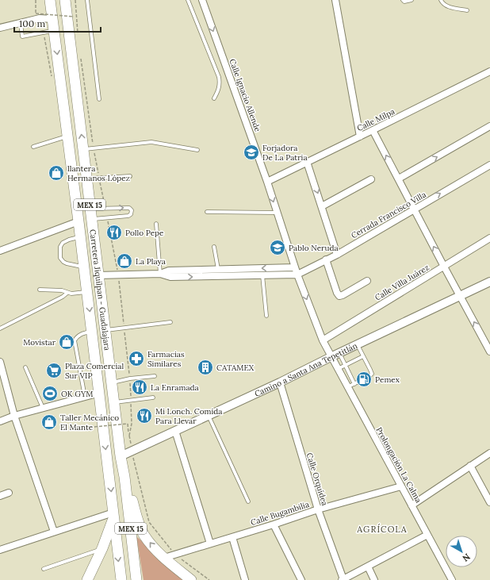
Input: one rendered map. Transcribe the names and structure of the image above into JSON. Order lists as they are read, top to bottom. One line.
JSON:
{"streets":{"highway":["MEX 15","Carretera Jiquilpan - Guadalajara"],"street":["Calle Ignacio Allende","Calle Milpa","Cerrada Francisco Villa","Calle Villa Juárez","Camino a Santa Ana Tepetitlán","Prolongación La Calma","Calle Orquídea","Calle Bugambilia"]},"crossings":[["Calle Ignacio Allende","Calle Milpa"],["Calle Ignacio Allende","Cerrada Francisco Villa"],["Calle Ignacio Allende","Calle Villa Juárez"],["Calle Ignacio Allende","Camino a Santa Ana Tepetitlán"],["Calle Ignacio Allende","Prolongación La Calma"],["Cerrada Francisco Villa","Carretera Jiquilpan - Guadalajara"],["Carretera Jiquilpan - Guadalajara","Camino a Santa Ana Tepetitlán"],["Camino a Santa Ana Tepetitlán","Prolongación La Calma"],["Camino a Santa Ana Tepetitlán","Calle Orquídea"],["Prolongación La Calma","Calle Bugambilia"],["Calle Orquídea","Calle Bugambilia"]],"one_way":["Calle Ignacio Allende"],"districts":["AGRÍCOLA"],"places":{"school or university":["Forjadora De La Patria","Pablo Neruda"],"shop":["llantera Hermanos López","La Playa","Movistar","Taller Mecánico El Mante"],"restaurant":["Pollo Pepe","La Enramada","Mi Lonch. Comida Para Llevar"],"pharmacy":["Farmacias Similares"],"building":["CATAMEX"],"supermarket":["Plaza Comercial Sur VIP"],"fuel station":["Pemex"],"sports":["OK GYM"]},"scale_bar":"100 m","north":"bottom right"}
